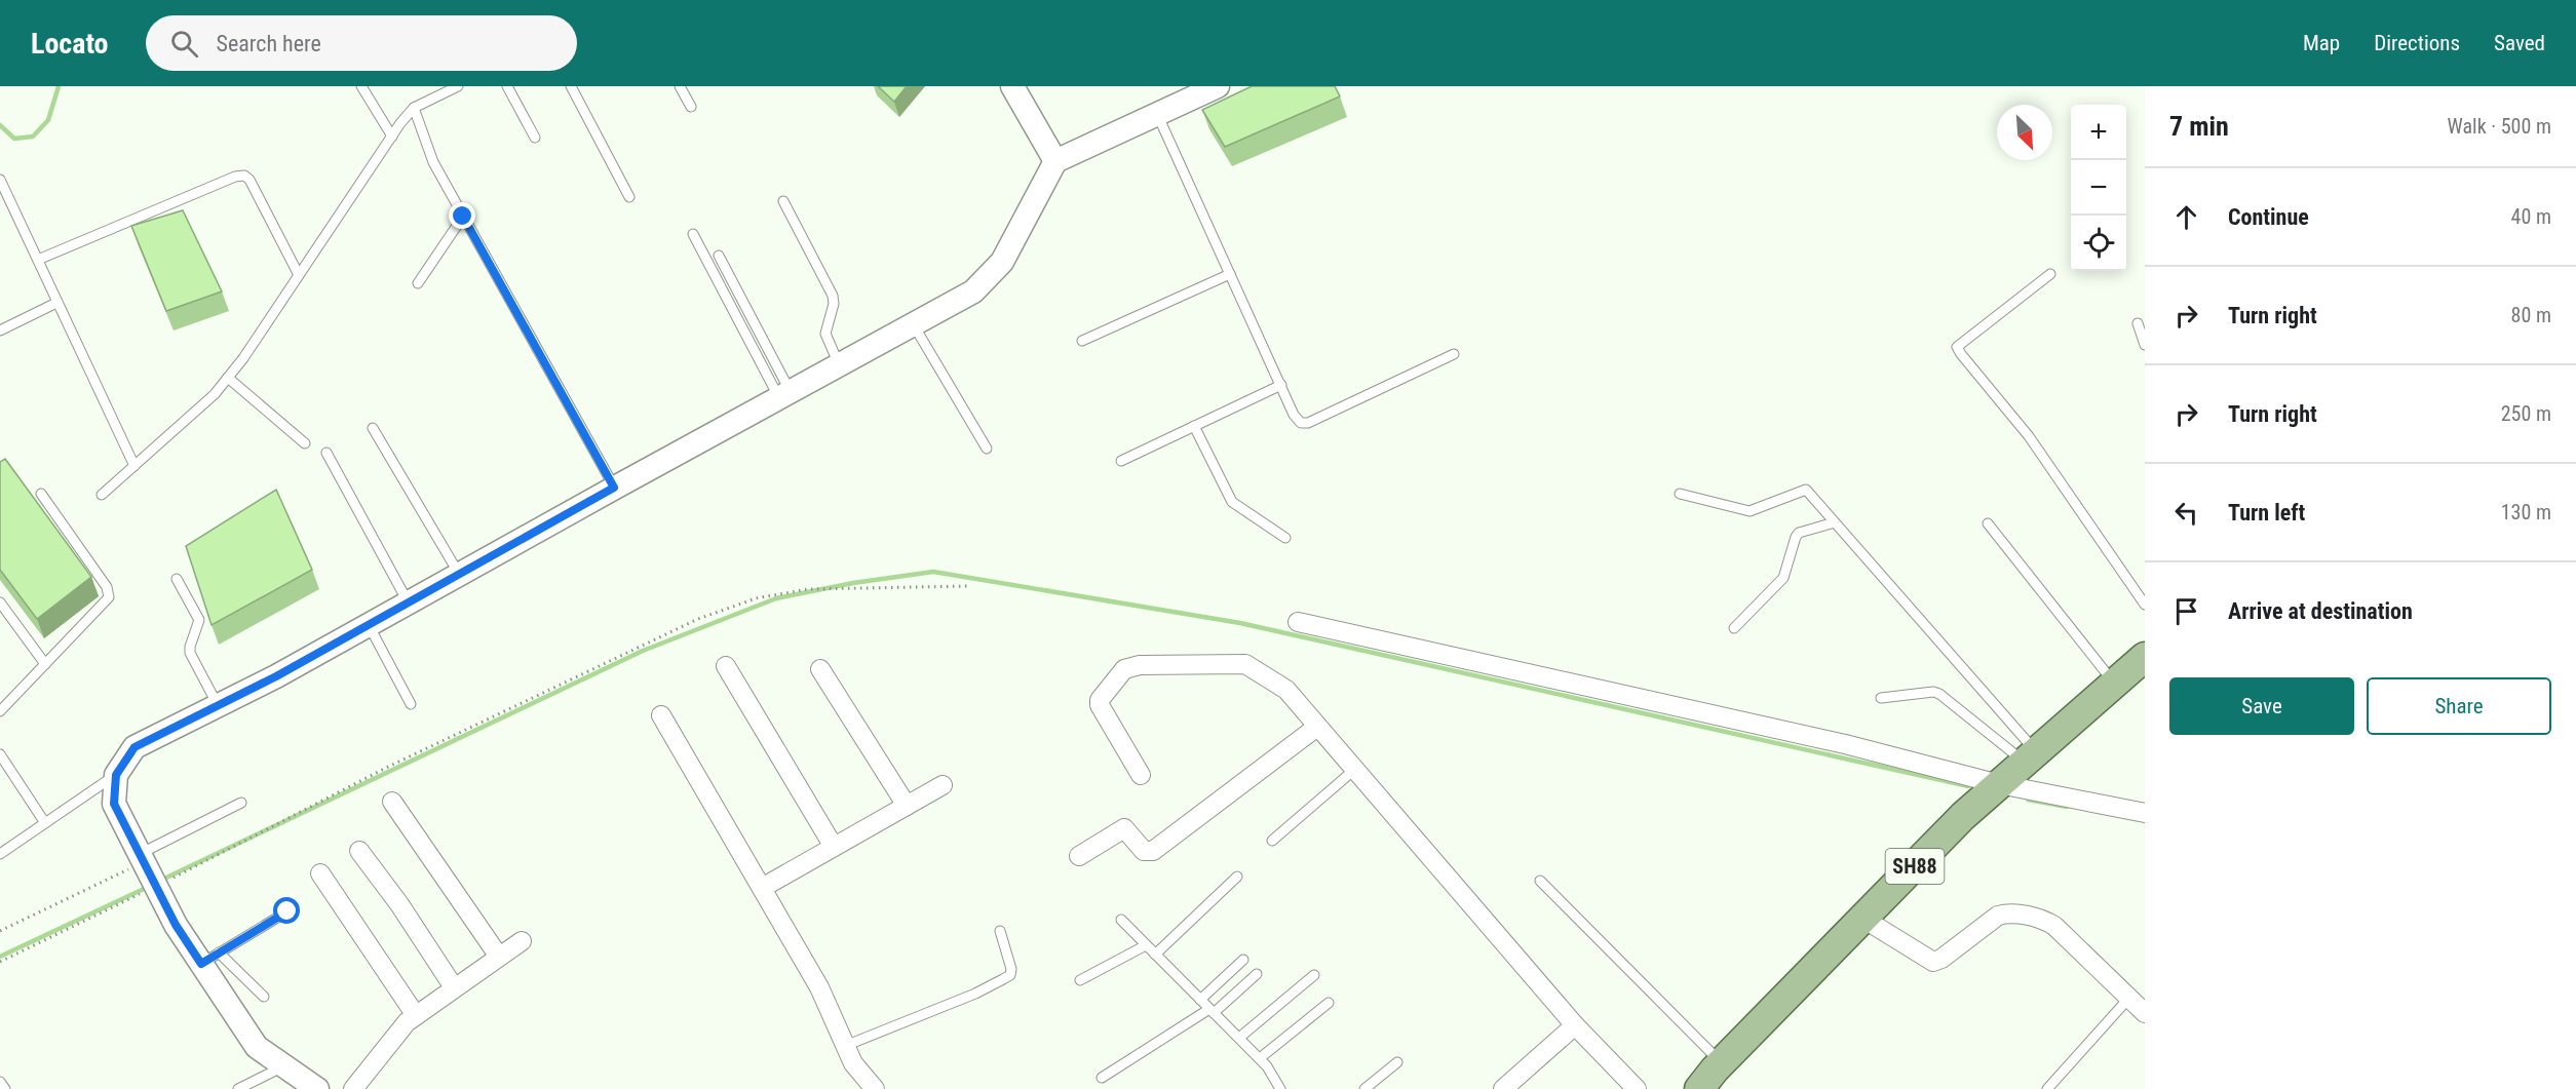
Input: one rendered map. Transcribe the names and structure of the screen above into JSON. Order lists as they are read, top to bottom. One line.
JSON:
{"streets":{"main road":["SH88"]},"north":"bottom right","page":{"header":"Locato","search":"Search here","nav":["Map","Directions","Saved"],"heading":["7 min","Walk · 500 m"],"map_buttons":["+","−"],"list":[["Continue","40 m"],["Turn right","80 m"],["Turn right","250 m"],["Turn left","130 m"],"Arrive at destination"],"buttons":["Save","Share"]}}
